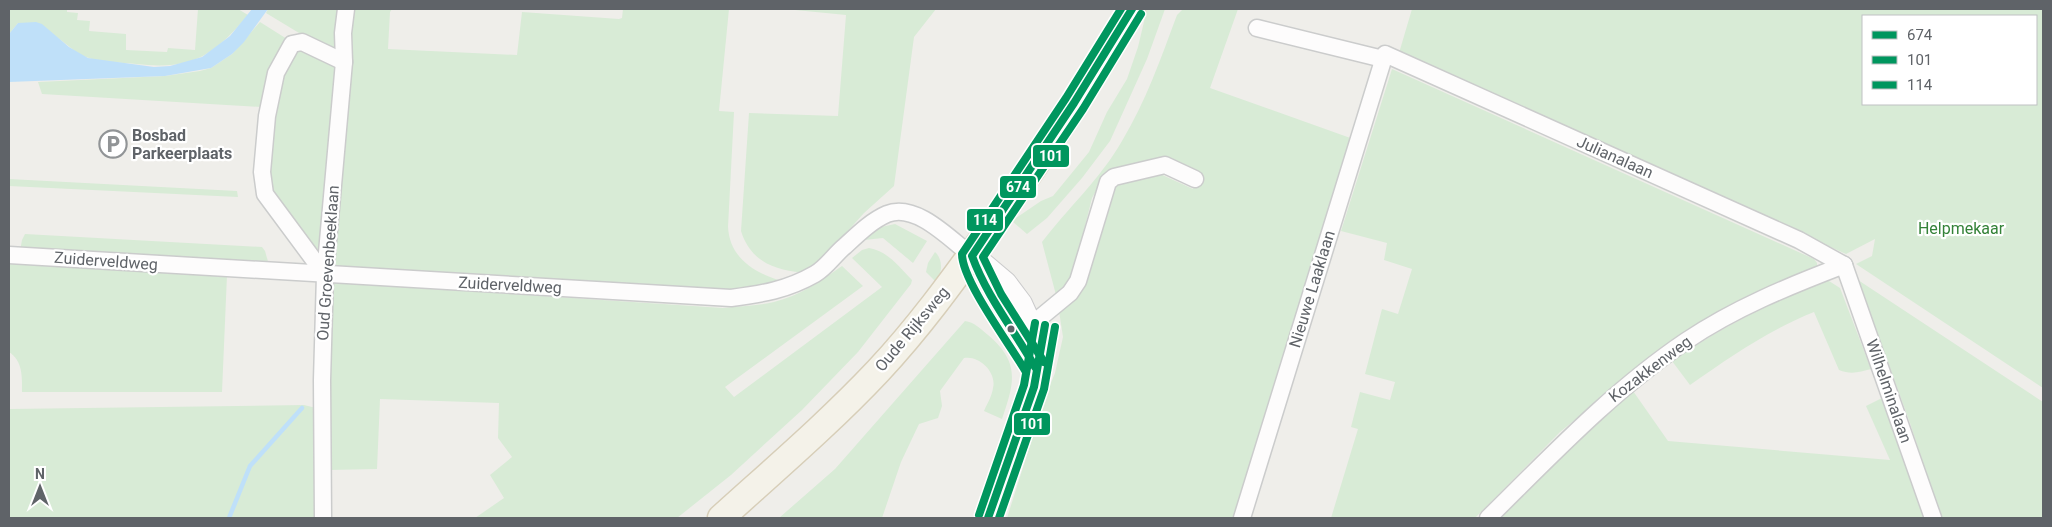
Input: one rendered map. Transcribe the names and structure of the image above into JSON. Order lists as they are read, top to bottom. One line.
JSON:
{"streets":{"main road":["Oude Rijksweg"],"street":["Julianalaan","Zuiderveldweg","Oud Groevenbeeklaan","Nieuwe Laaklaan","Kozakkenweg","Wilhelminalaan"]},"crossings":[["Julianalaan","Nieuwe Laaklaan"],["Julianalaan","Kozakkenweg"],["Julianalaan","Wilhelminalaan"],["Zuiderveldweg","Oud Groevenbeeklaan"],["Zuiderveldweg","Oude Rijksweg"],["Kozakkenweg","Wilhelminalaan"]],"parks":["Helpmekaar"],"places":{"parking":["Bosbad Parkeerplaats"]},"lines":["transit line 674","transit line 114","transit line 101"],"legend":["674","101","114"],"north":"top"}
